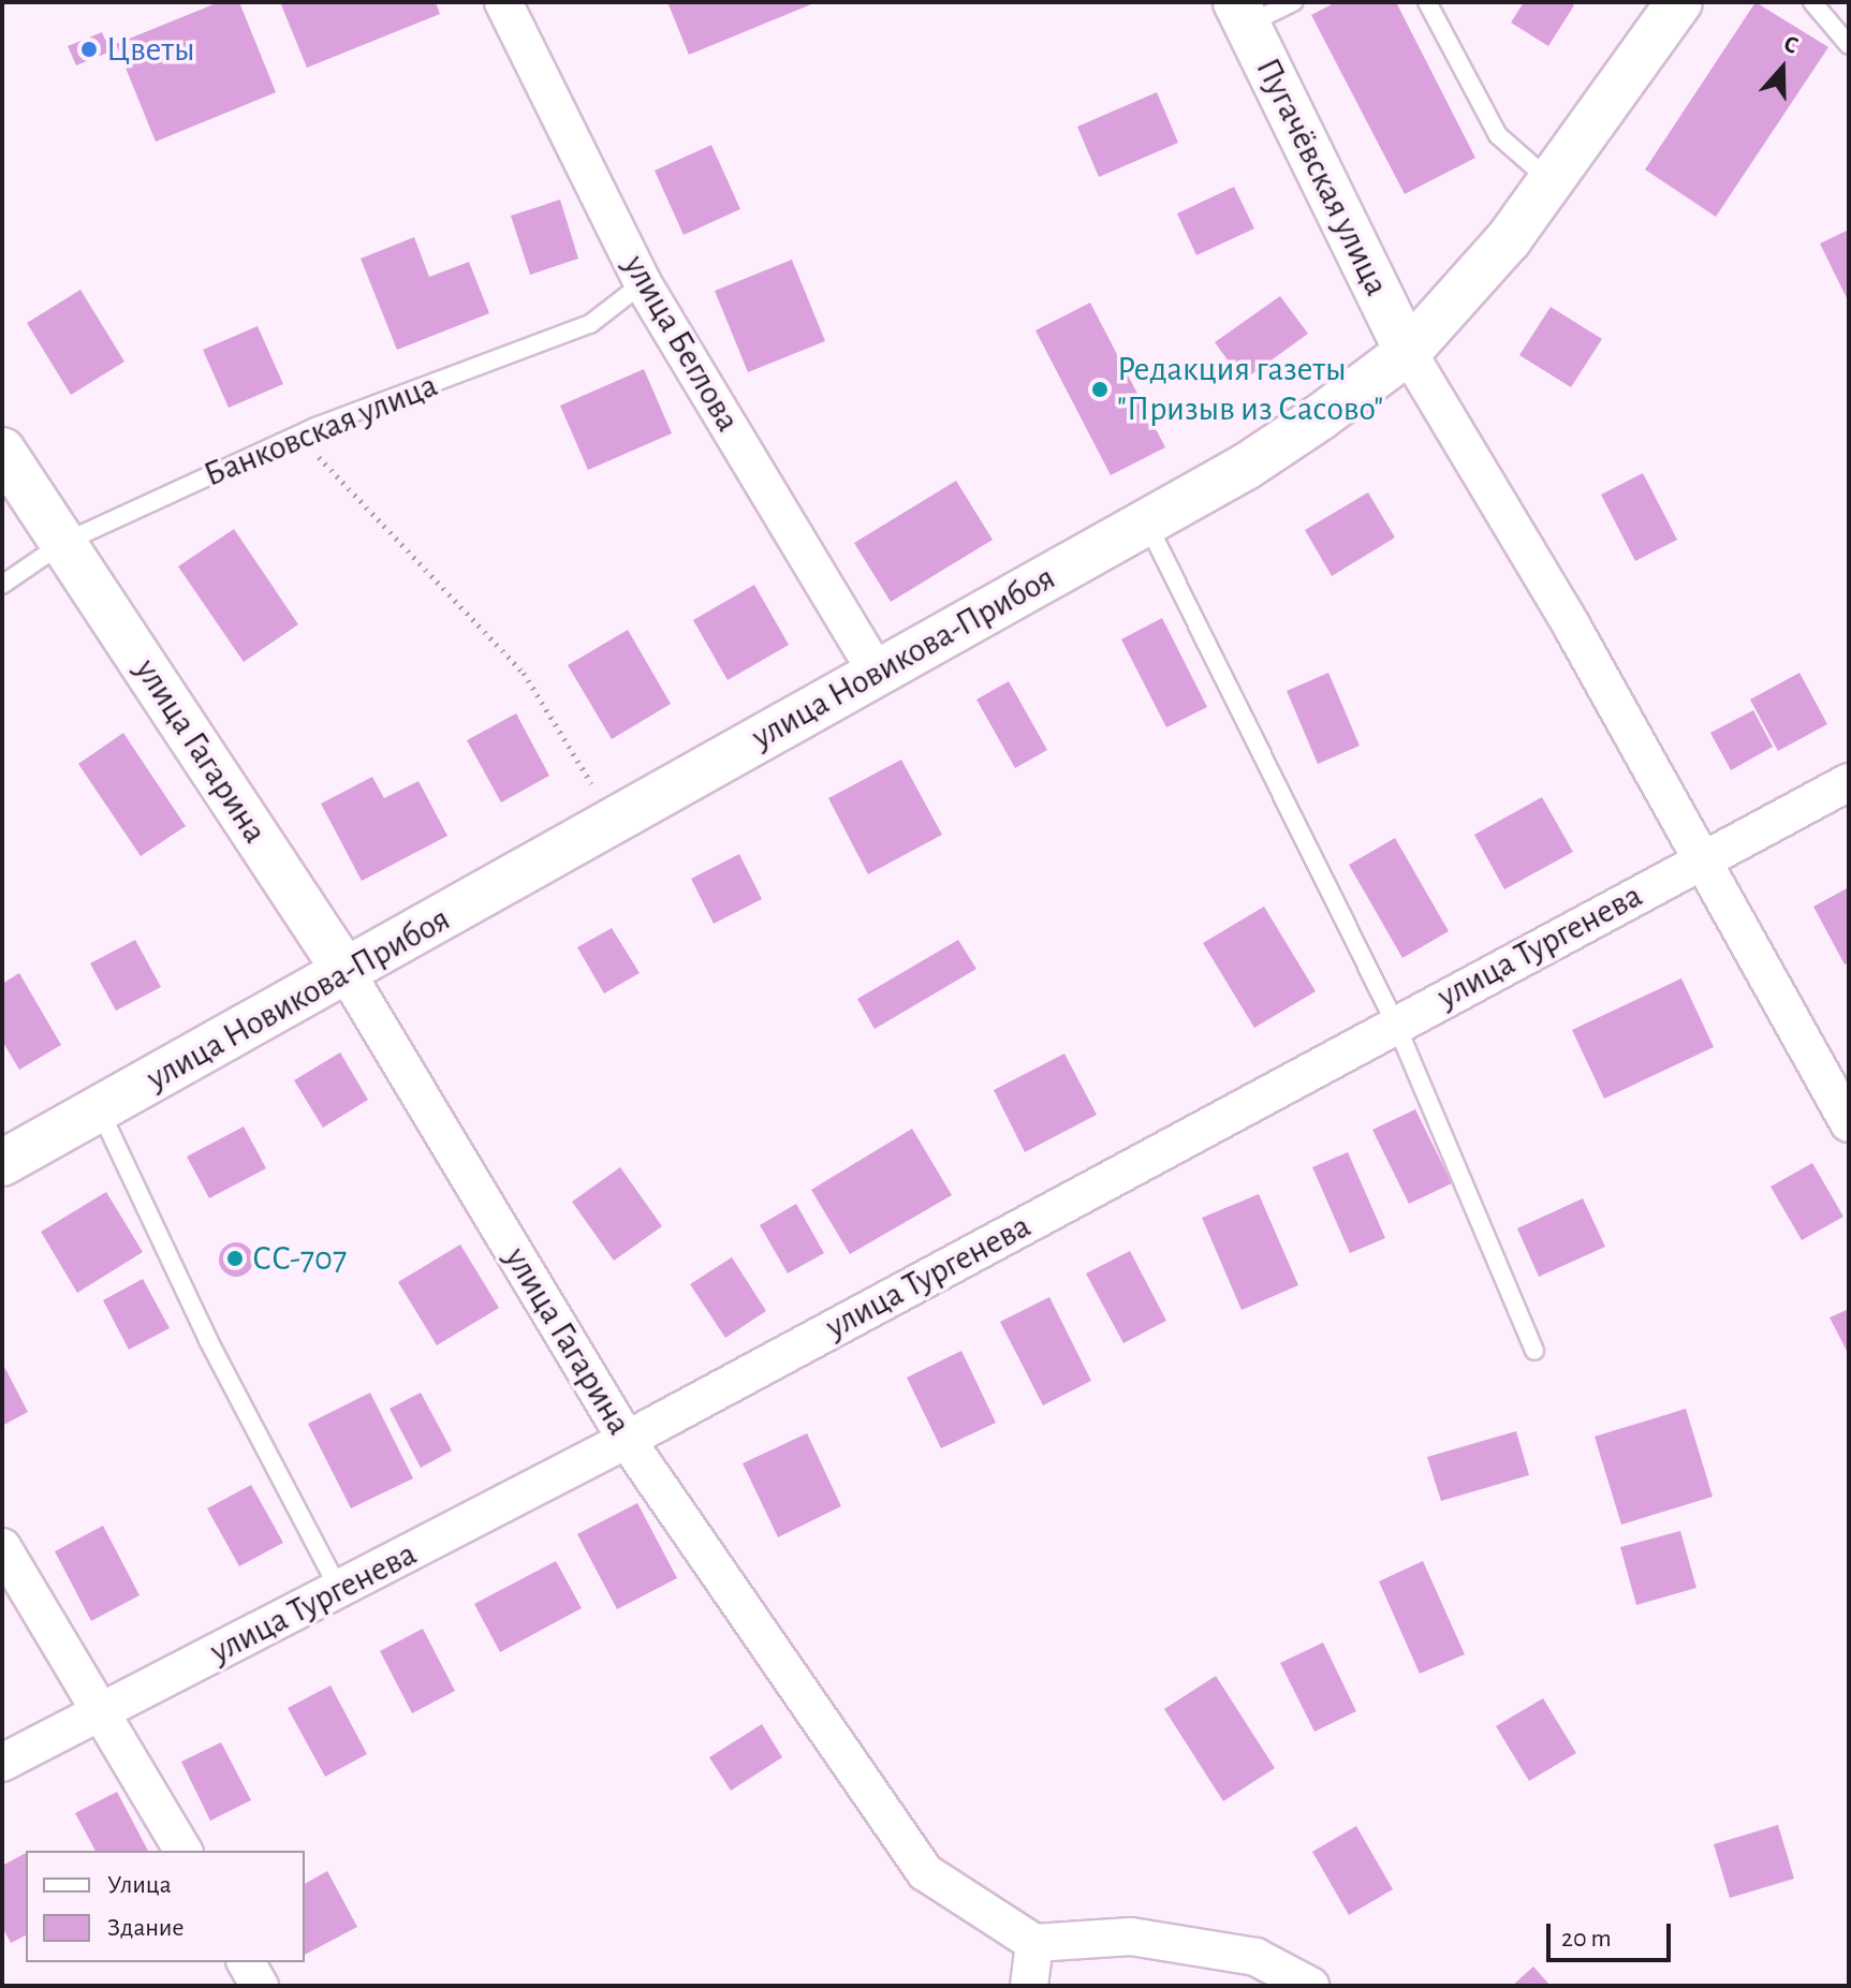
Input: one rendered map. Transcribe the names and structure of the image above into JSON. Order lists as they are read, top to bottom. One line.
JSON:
{"streets":{"street":["Пугачёвская улица","улица Беглова","улица Новикова-Прибоя","улица Гагарина","улица Тургенева"],"lane":["Банковская улица"]},"crossings":[["Пугачёвская улица","улица Новикова-Прибоя"],["улица Беглова","Банковская улица"],["улица Беглова","улица Новикова-Прибоя"],["Банковская улица","улица Гагарина"],["улица Новикова-Прибоя","улица Гагарина"],["улица Гагарина","улица Тургенева"]],"places":["Цветы","Редакция газеты \"Призыв из Сасово\"","СС-707"],"legend":["Улица","Здание"],"scale_bar":"20 m","north":"top"}
